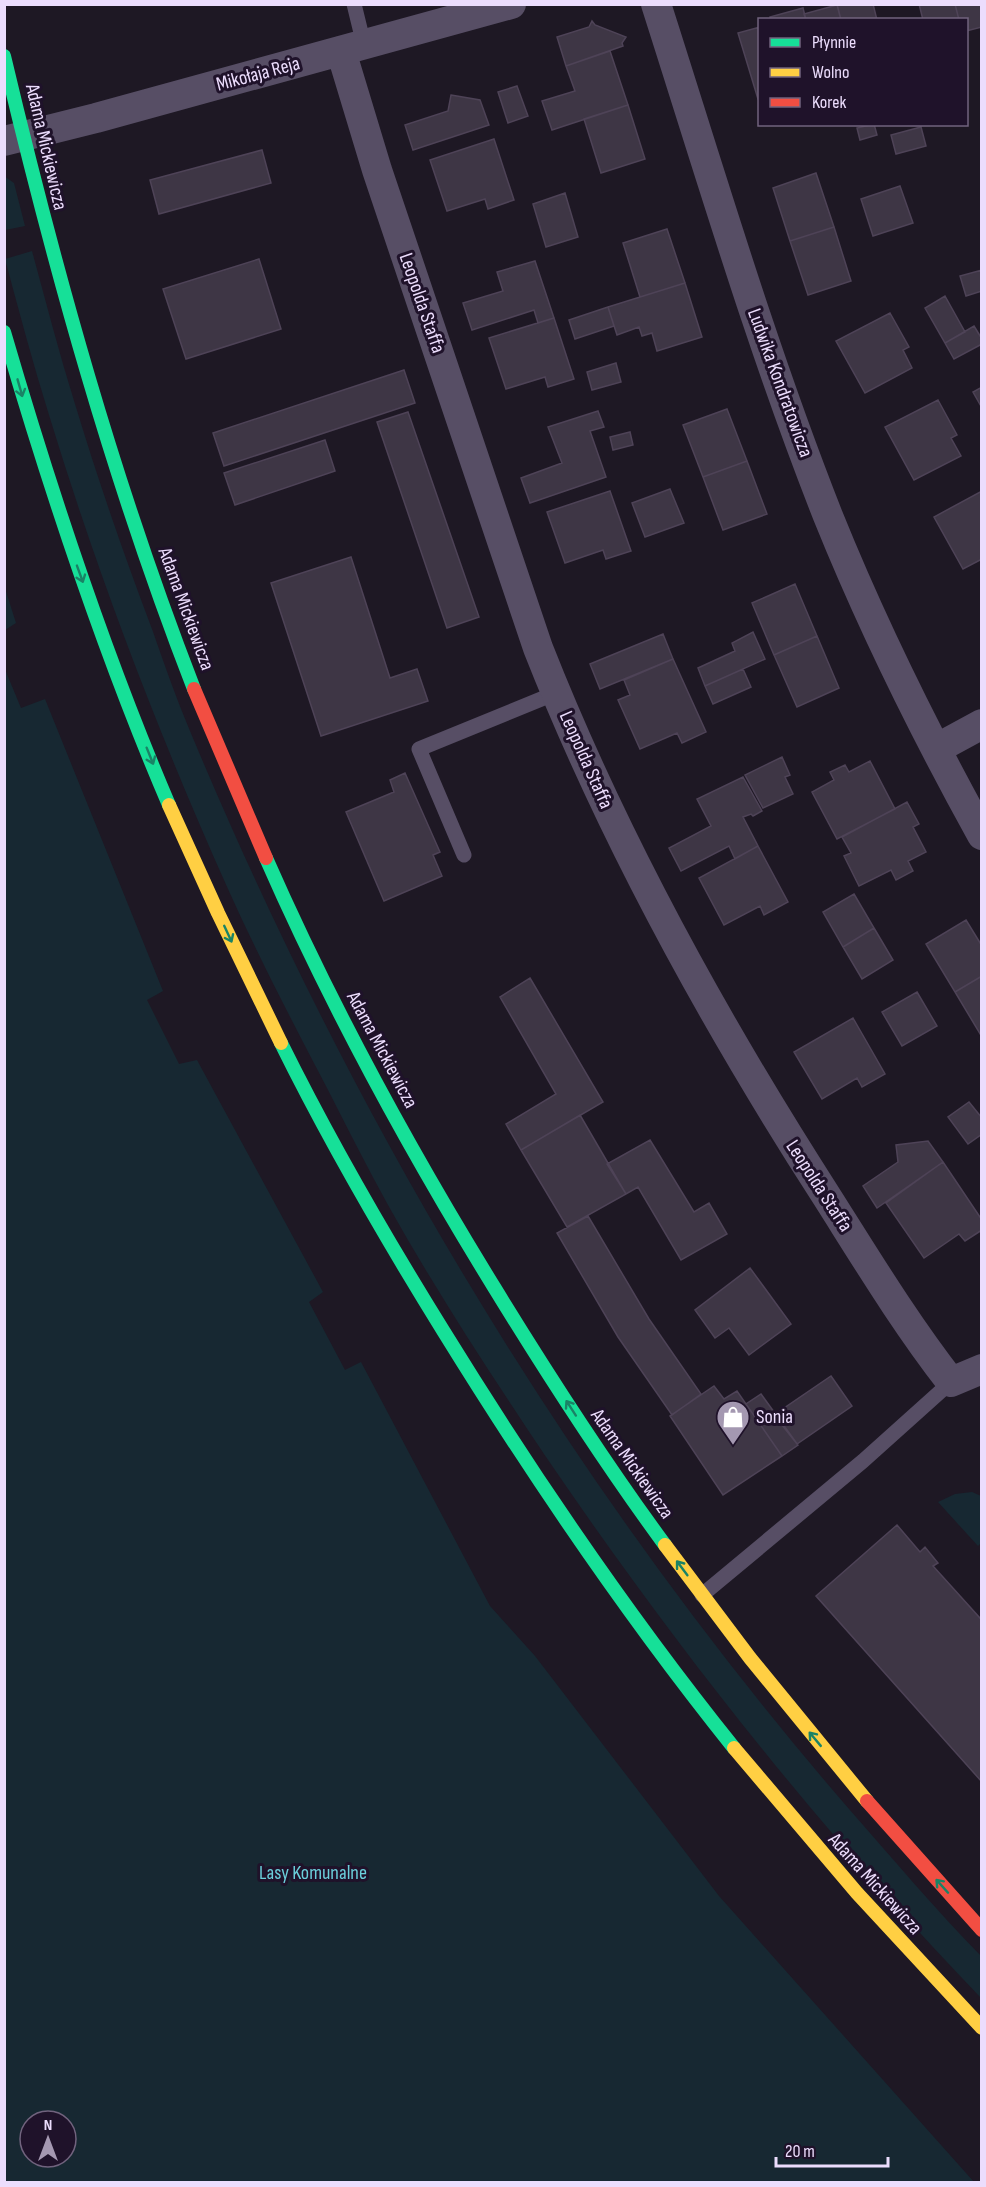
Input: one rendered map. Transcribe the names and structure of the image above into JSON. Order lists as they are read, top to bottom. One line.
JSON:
{"streets":{"street":["Mikołaja Reja","Adama Mickiewicza","Leopolda Staffa","Ludwika Kondratowicza"]},"crossings":[["Mikołaja Reja","Adama Mickiewicza"],["Mikołaja Reja","Leopolda Staffa"]],"parks":["Lasy Komunalne"],"places":{"shop":["Sonia"]},"legend":["Płynnie","Wolno","Korek"],"scale_bar":"20 m","north":"top"}
